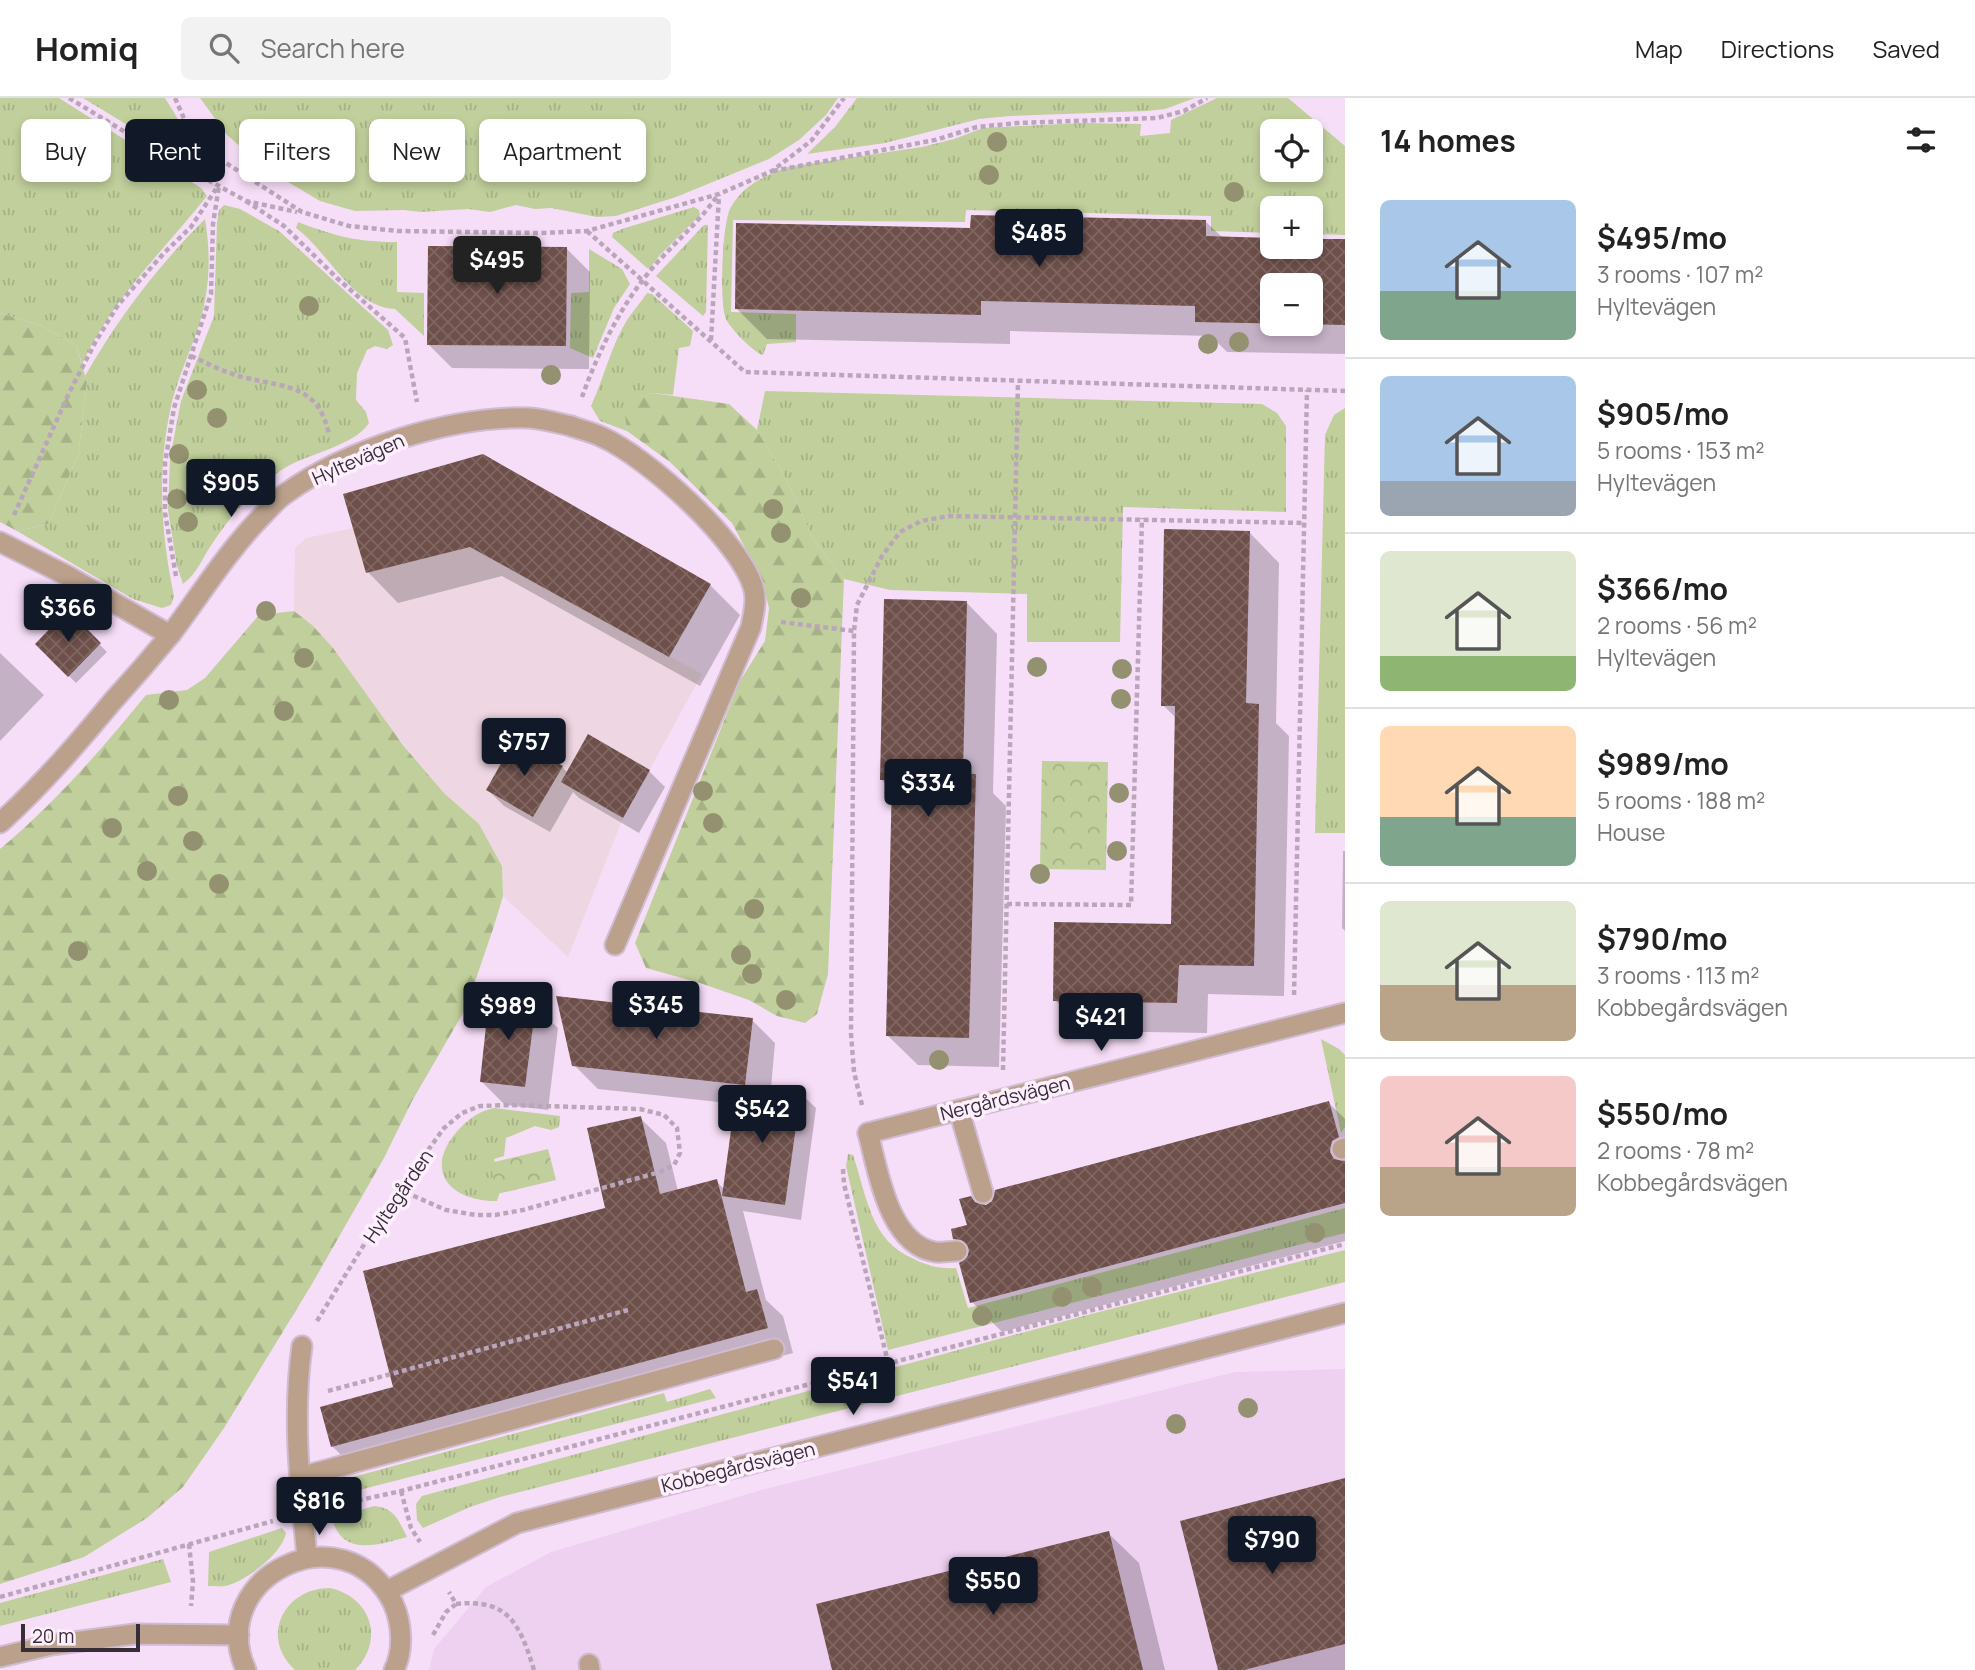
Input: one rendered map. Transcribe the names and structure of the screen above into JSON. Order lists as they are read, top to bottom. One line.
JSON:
{"streets":{"street":["Hyltevägen","Nergårdsvägen","Kobbegårdsvägen"],"path":["Hyltegården"]},"scale_bar":"20 m","page":{"header":"Homiq","search":"Search here","nav":["Map","Directions","Saved"],"heading":"14 homes","map_buttons":["+","−"],"chip":["Buy","Rent","Filters","New","Apartment"],"list":[{"name":"$495/mo","note":"3 rooms · 107 m² · Hyltevägen"},{"name":"$905/mo","note":"5 rooms · 153 m² · Hyltevägen"},{"name":"$366/mo","note":"2 rooms · 56 m² · Hyltevägen"},{"name":"$989/mo","note":"5 rooms · 188 m² · House"},{"name":"$790/mo","note":"3 rooms · 113 m² · Kobbegårdsvägen"},{"name":"$550/mo","note":"2 rooms · 78 m² · Kobbegårdsvägen"}],"price":["$485","$495","$905","$366","$757","$334","$345","$989","$421","$542","$541","$816","$790","$550"],"scale":"20 m"}}
